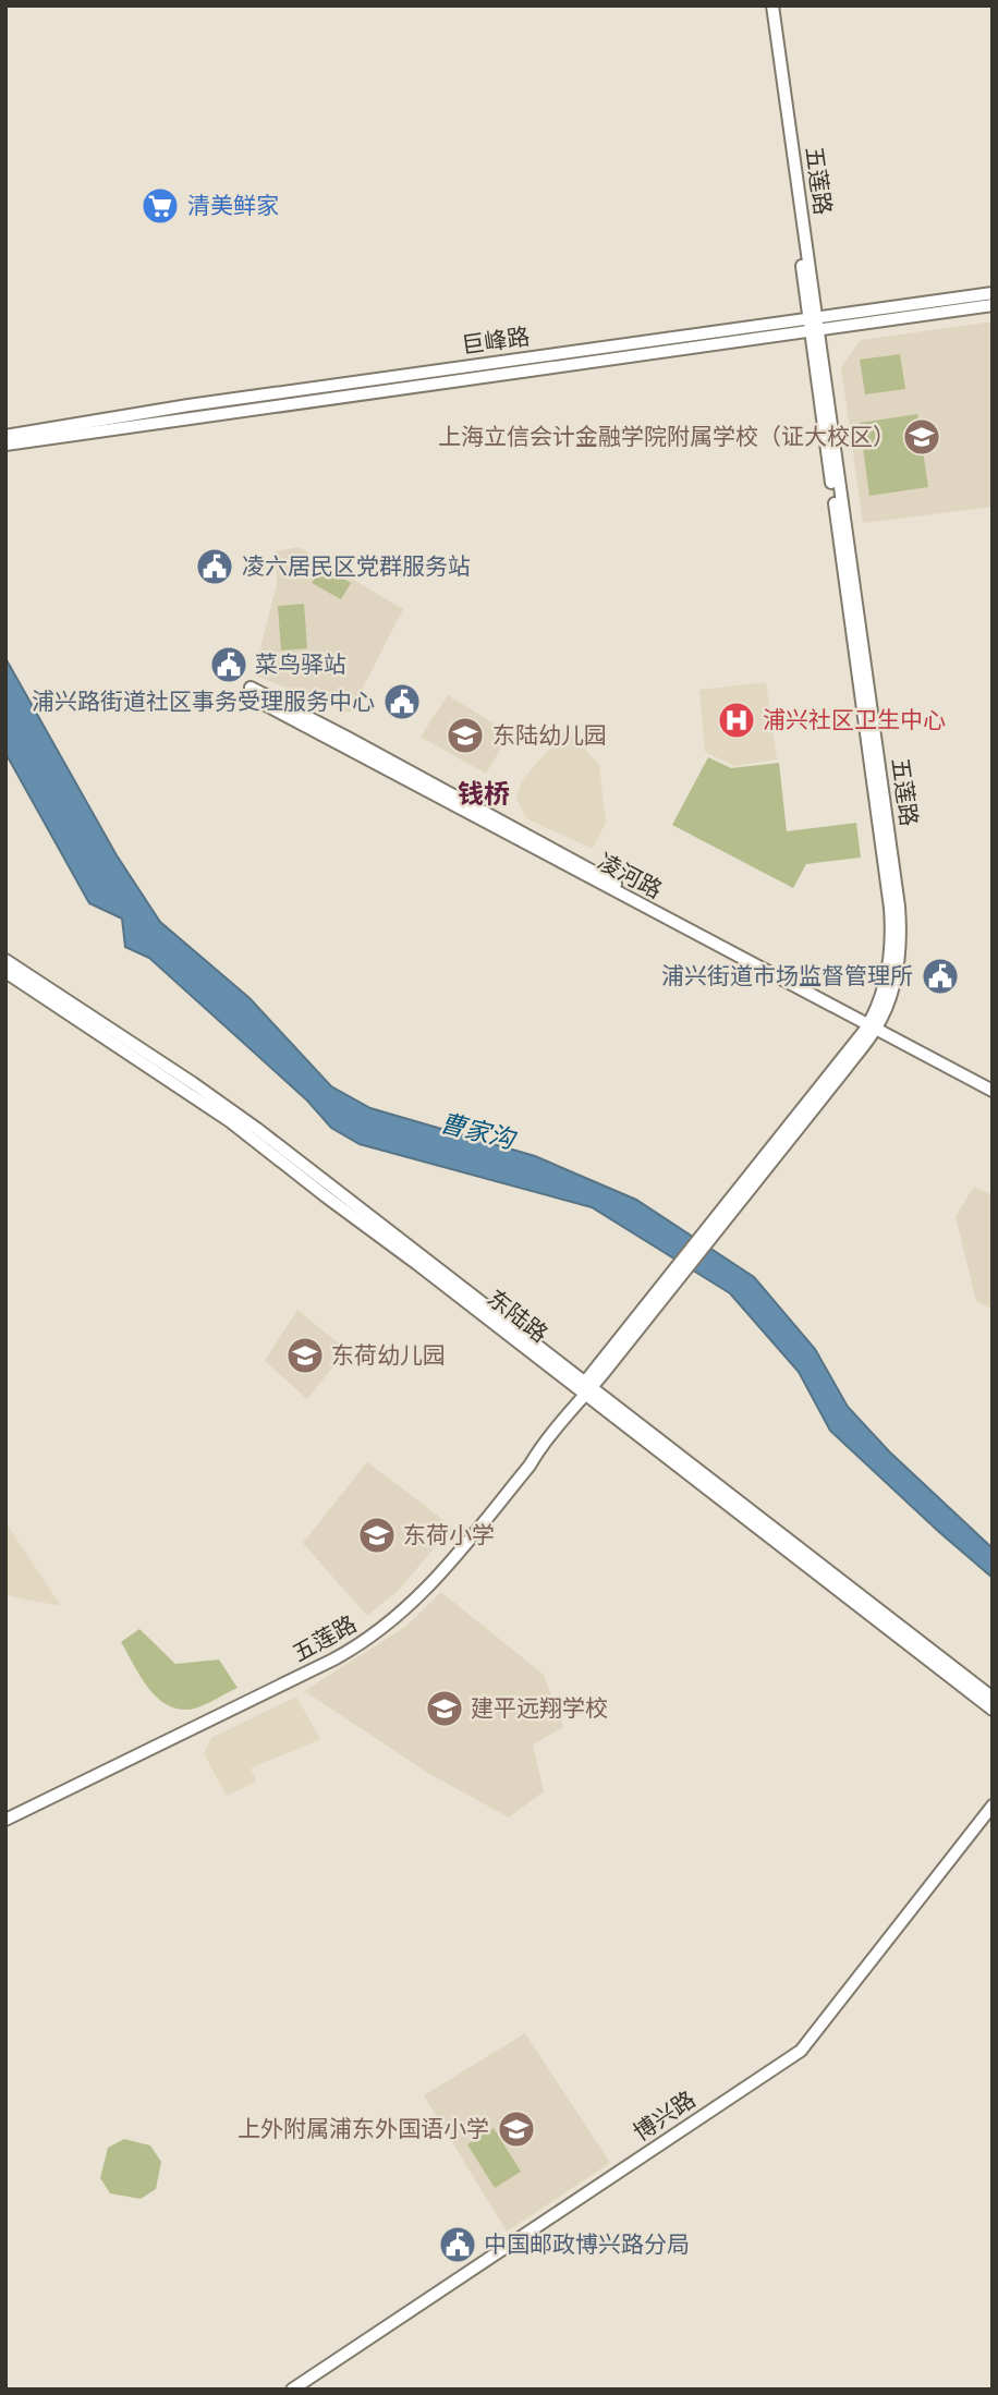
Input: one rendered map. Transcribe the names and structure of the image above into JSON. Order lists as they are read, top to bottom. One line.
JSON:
{"streets":{"main road":["五莲路","巨峰路","凌河路","东陆路","博兴路"]},"crossings":[["五莲路","巨峰路"],["五莲路","凌河路"],["五莲路","东陆路"]],"districts":["钱桥"],"water":["曹家沟"],"places":{"supermarket":["清美鲜家"],"school or university":["上海立信会计金融学院附属学校（证大校区）","东陆幼儿园","东荷幼儿园","东荷小学","建平远翔学校","上外附属浦东外国语小学"],"public building":["凌六居民区党群服务站","菜鸟驿站","浦兴路街道社区事务受理服务中心","浦兴街道市场监督管理所","中国邮政博兴路分局"],"hospital":["浦兴社区卫生中心"]}}
